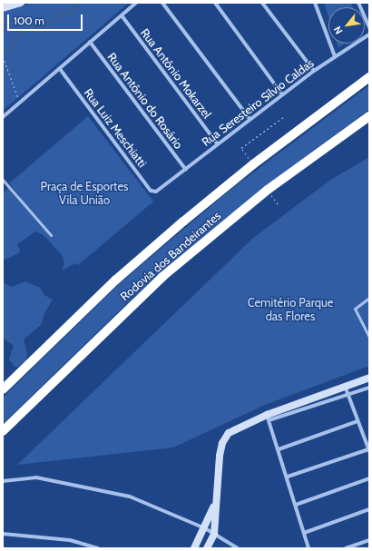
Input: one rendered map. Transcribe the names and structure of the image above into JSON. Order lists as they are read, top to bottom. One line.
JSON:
{"streets":{"highway":["Rodovia dos Bandeirantes"],"street":["Rua Antônio Mokarzel","Rua Antônio do Rosário","Rua Seresteiro Sílvio Caldas","Rua Luiz Meschiatti"]},"crossings":[["Rua Antônio Mokarzel","Rua Seresteiro Sílvio Caldas"],["Rua Antônio do Rosário","Rua Seresteiro Sílvio Caldas"],["Rua Seresteiro Sílvio Caldas","Rua Luiz Meschiatti"]],"parks":["Praça de Esportes Vila União","Cemitério Parque das Flores"],"scale_bar":"100 m","north":"bottom left"}
